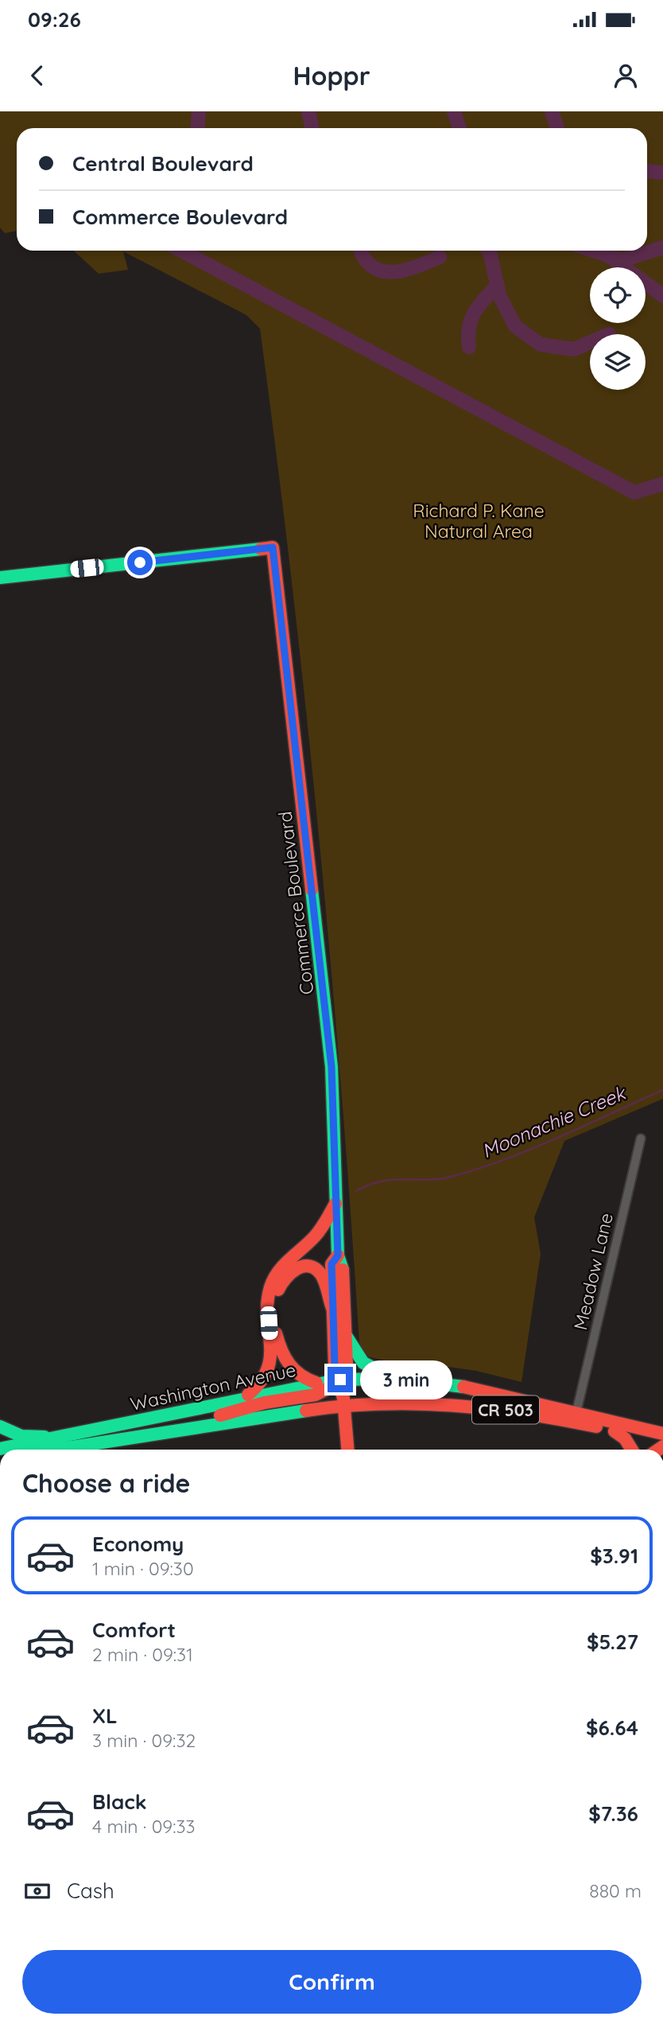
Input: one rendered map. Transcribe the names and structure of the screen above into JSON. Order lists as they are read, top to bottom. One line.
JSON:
{"streets":{"main road":["Commerce Boulevard","Washington Avenue","CR 503"],"street":["Meadow Lane"]},"crossings":[["Commerce Boulevard","Washington Avenue"],["Meadow Lane","Washington Avenue"]],"water":["Moonachie Creek"],"parks":["Richard P. Kane Natural Area"],"page":{"status":"09:26","header":"Hoppr","banner":["Central Boulevard","Commerce Boulevard"],"bubble":"3 min","heading":"Choose a ride","list":[{"name":"Economy","note":"1 min · 09:30","value":"$3.91"},{"name":"Comfort","note":"2 min · 09:31","value":"$5.27"},{"name":"XL","note":"3 min · 09:32","value":"$6.64"},{"name":"Black","note":"4 min · 09:33","value":"$7.36"}],"pay":["Cash","880 m"],"buttons":"Confirm"}}
